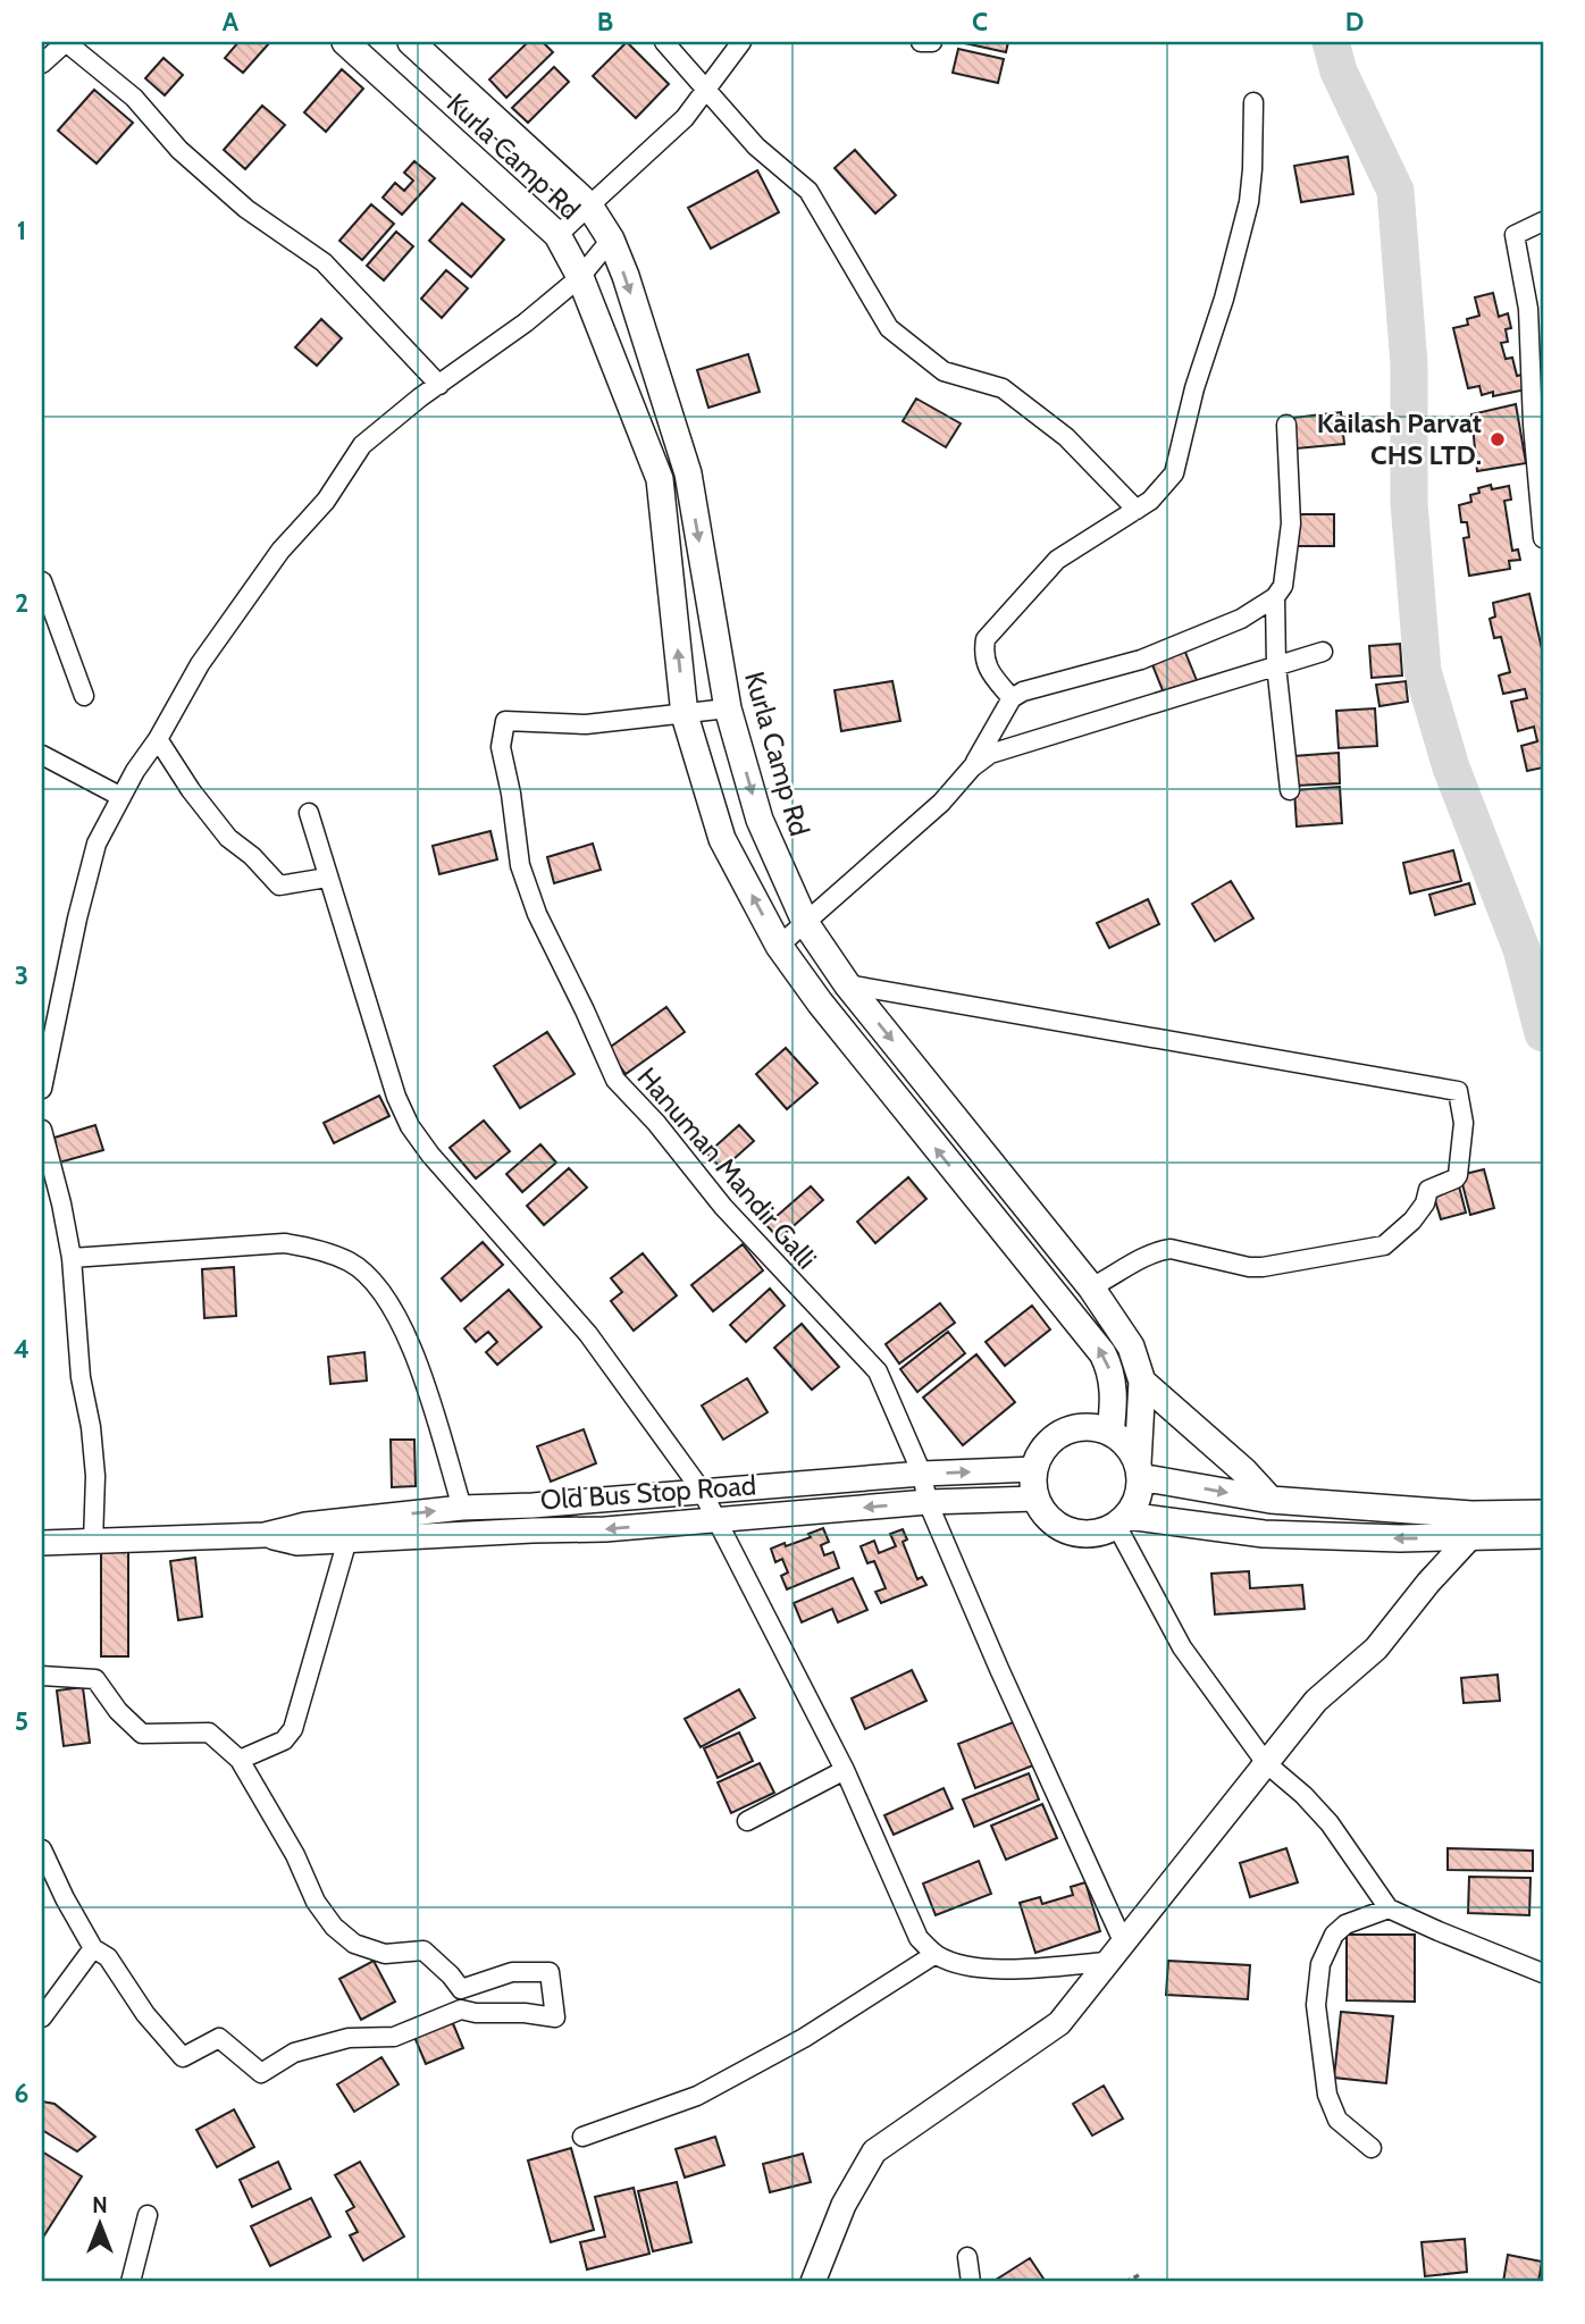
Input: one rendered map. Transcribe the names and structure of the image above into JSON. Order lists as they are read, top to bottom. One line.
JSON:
{"streets":{"main road":["Kurla Camp Rd"],"street":["Hanuman Mandir Galli","Old Bus Stop Road"]},"crossings":[["Kurla Camp Rd","Hanuman Mandir Galli"],["Kurla Camp Rd","Old Bus Stop Road"],["Hanuman Mandir Galli","Old Bus Stop Road"]],"places":["Kailash Parvat CHS LTD."],"north":"top","grid":{"columns":["A","B","C","D"],"rows":["1","2","3","4","5","6"]}}
